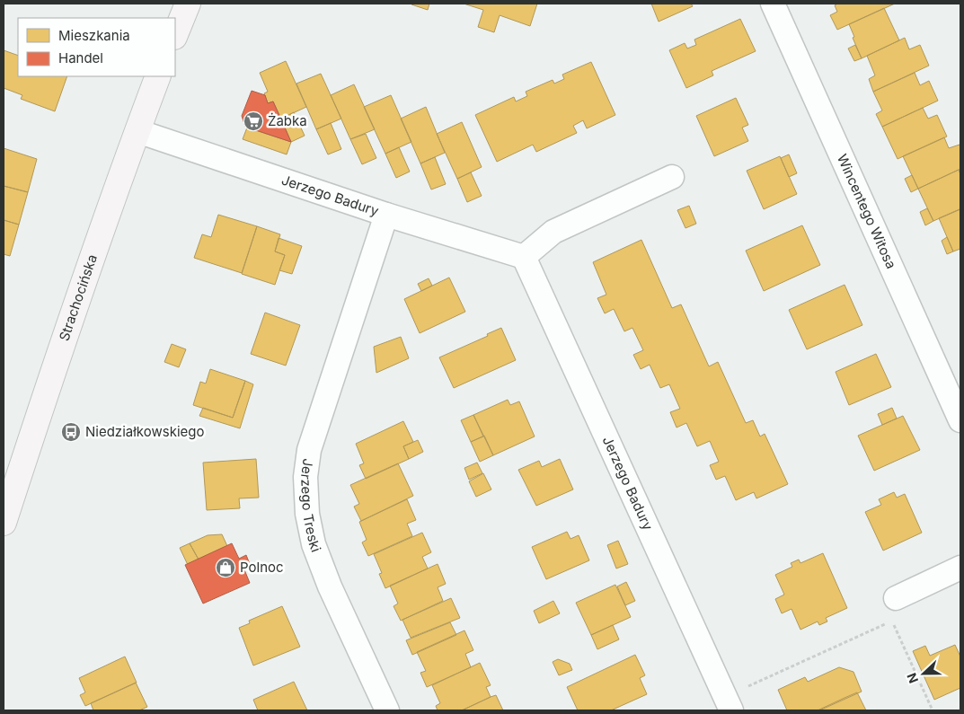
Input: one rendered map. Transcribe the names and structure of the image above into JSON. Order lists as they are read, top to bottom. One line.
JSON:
{"streets":{"main road":["Strachocińska"],"street":["Jerzego Badury","Wincentego Witosa","Jerzego Treski"]},"crossings":[["Jerzego Badury","Strachocińska"],["Jerzego Badury","Jerzego Treski"]],"places":{"supermarket":["Żabka"],"bus stop":["Niedziałkowskiego"],"shop":["Polnoc"]},"legend":["Mieszkania","Handel"],"north":"left"}
